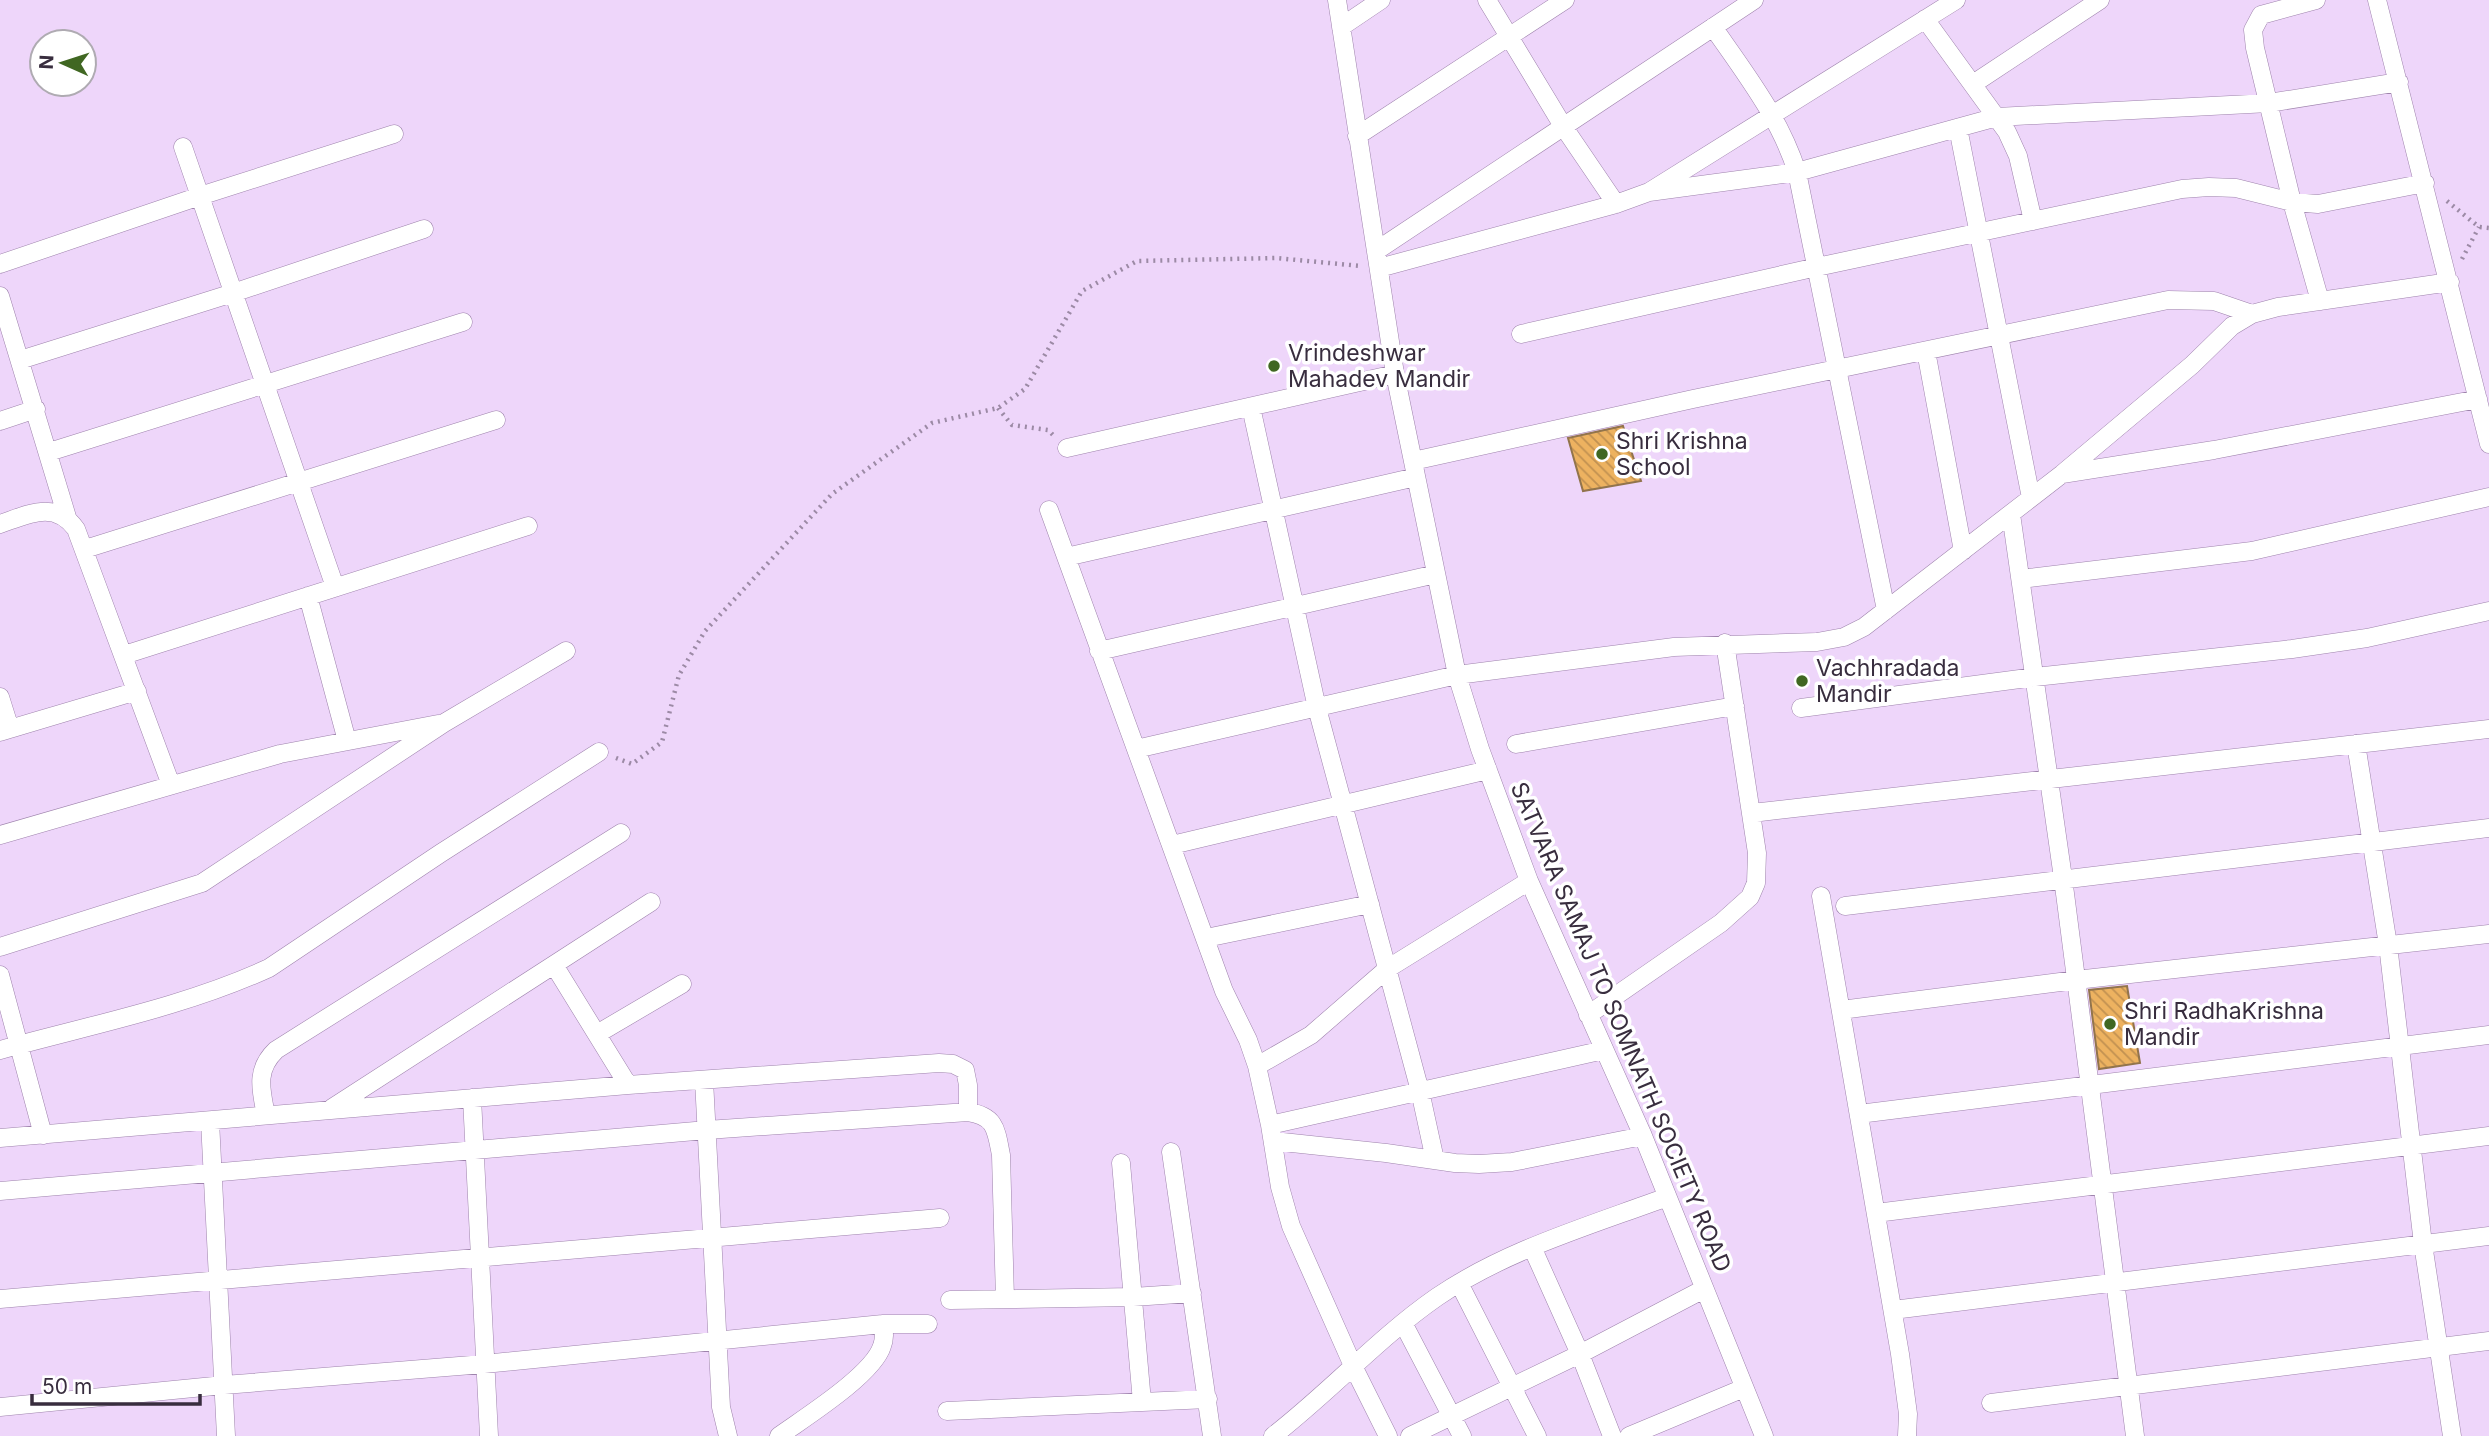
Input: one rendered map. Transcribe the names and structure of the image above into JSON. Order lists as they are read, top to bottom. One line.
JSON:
{"streets":{"street":["SATVARA SAMAJ TO SOMNATH SOCIETY ROAD"]},"places":["Vrindeshwar Mahadev Mandir","Shri Krishna School","Vachhradada Mandir","Shri RadhaKrishna Mandir"],"scale_bar":"50 m","north":"left"}
